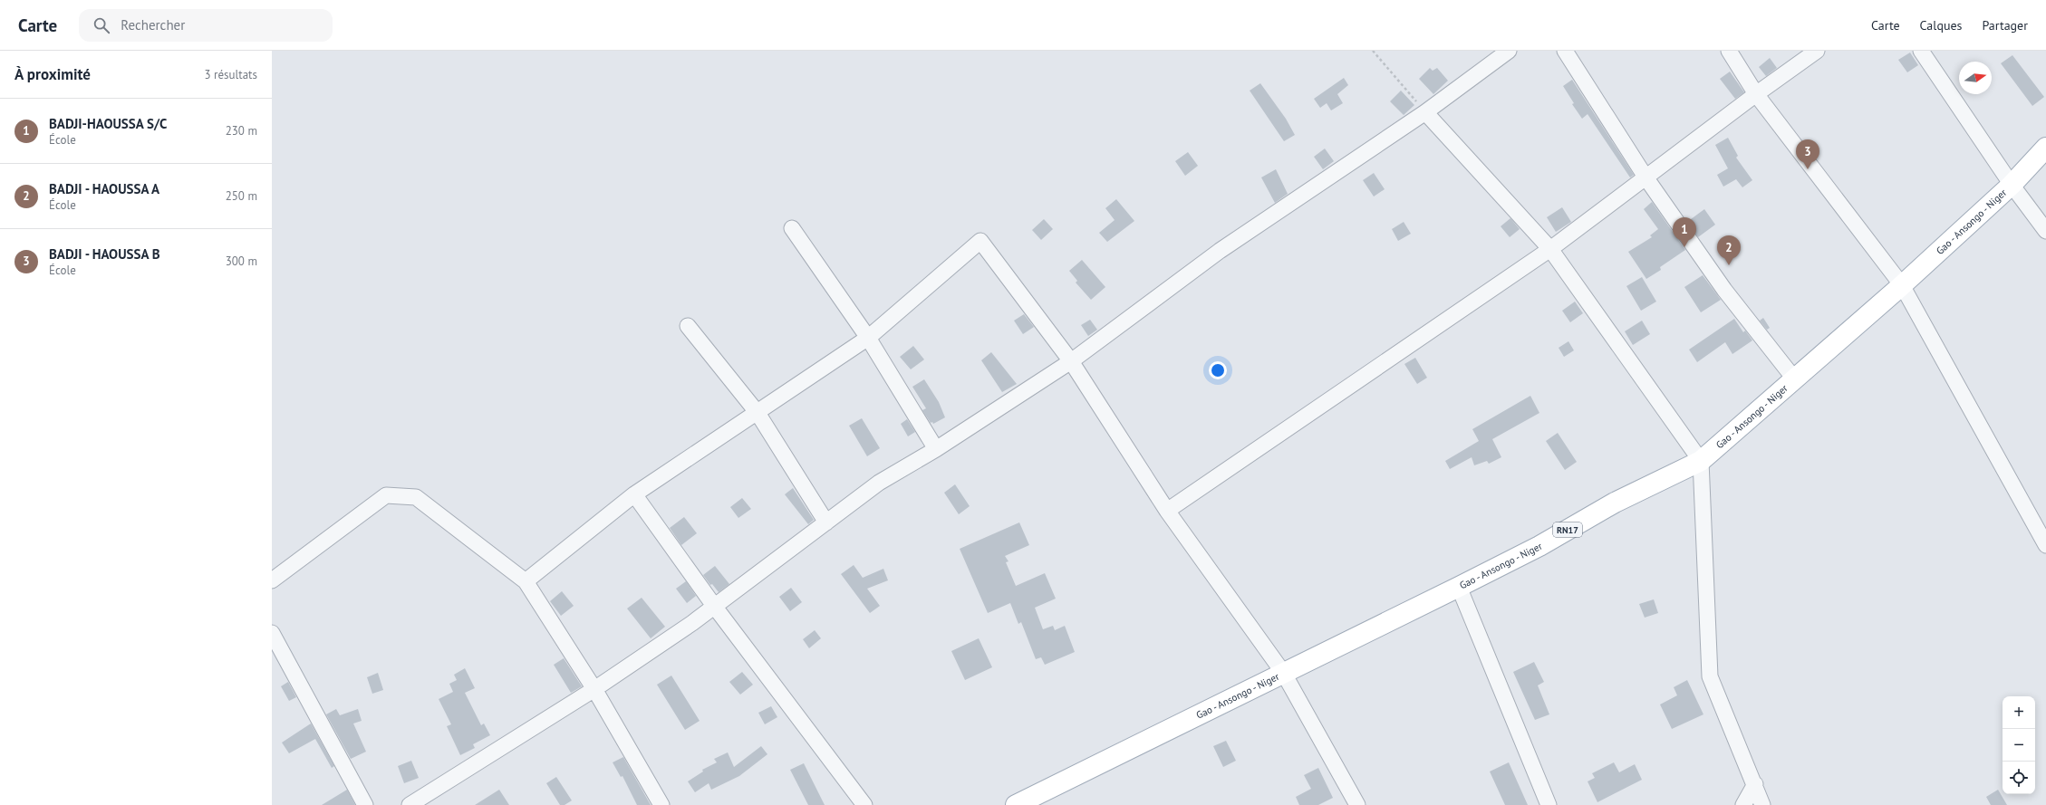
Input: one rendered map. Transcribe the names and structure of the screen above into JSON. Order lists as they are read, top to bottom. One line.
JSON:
{"streets":{"main road":["Gao - Ansongo - Niger","RN17"]},"north":"right","page":{"header":"Carte","search":"Rechercher","nav":["Carte","Calques","Partager"],"heading":["À proximité","3 résultats"],"list":[{"mark":"1","name":"BADJI-HAOUSSA S/C","note":"École","value":"230 m"},{"mark":"2","name":"BADJI - HAOUSSA A","note":"École","value":"250 m"},{"mark":"3","name":"BADJI - HAOUSSA B","note":"École","value":"300 m"}],"pins":["3","1","2"],"map_buttons":["+","−"]}}
